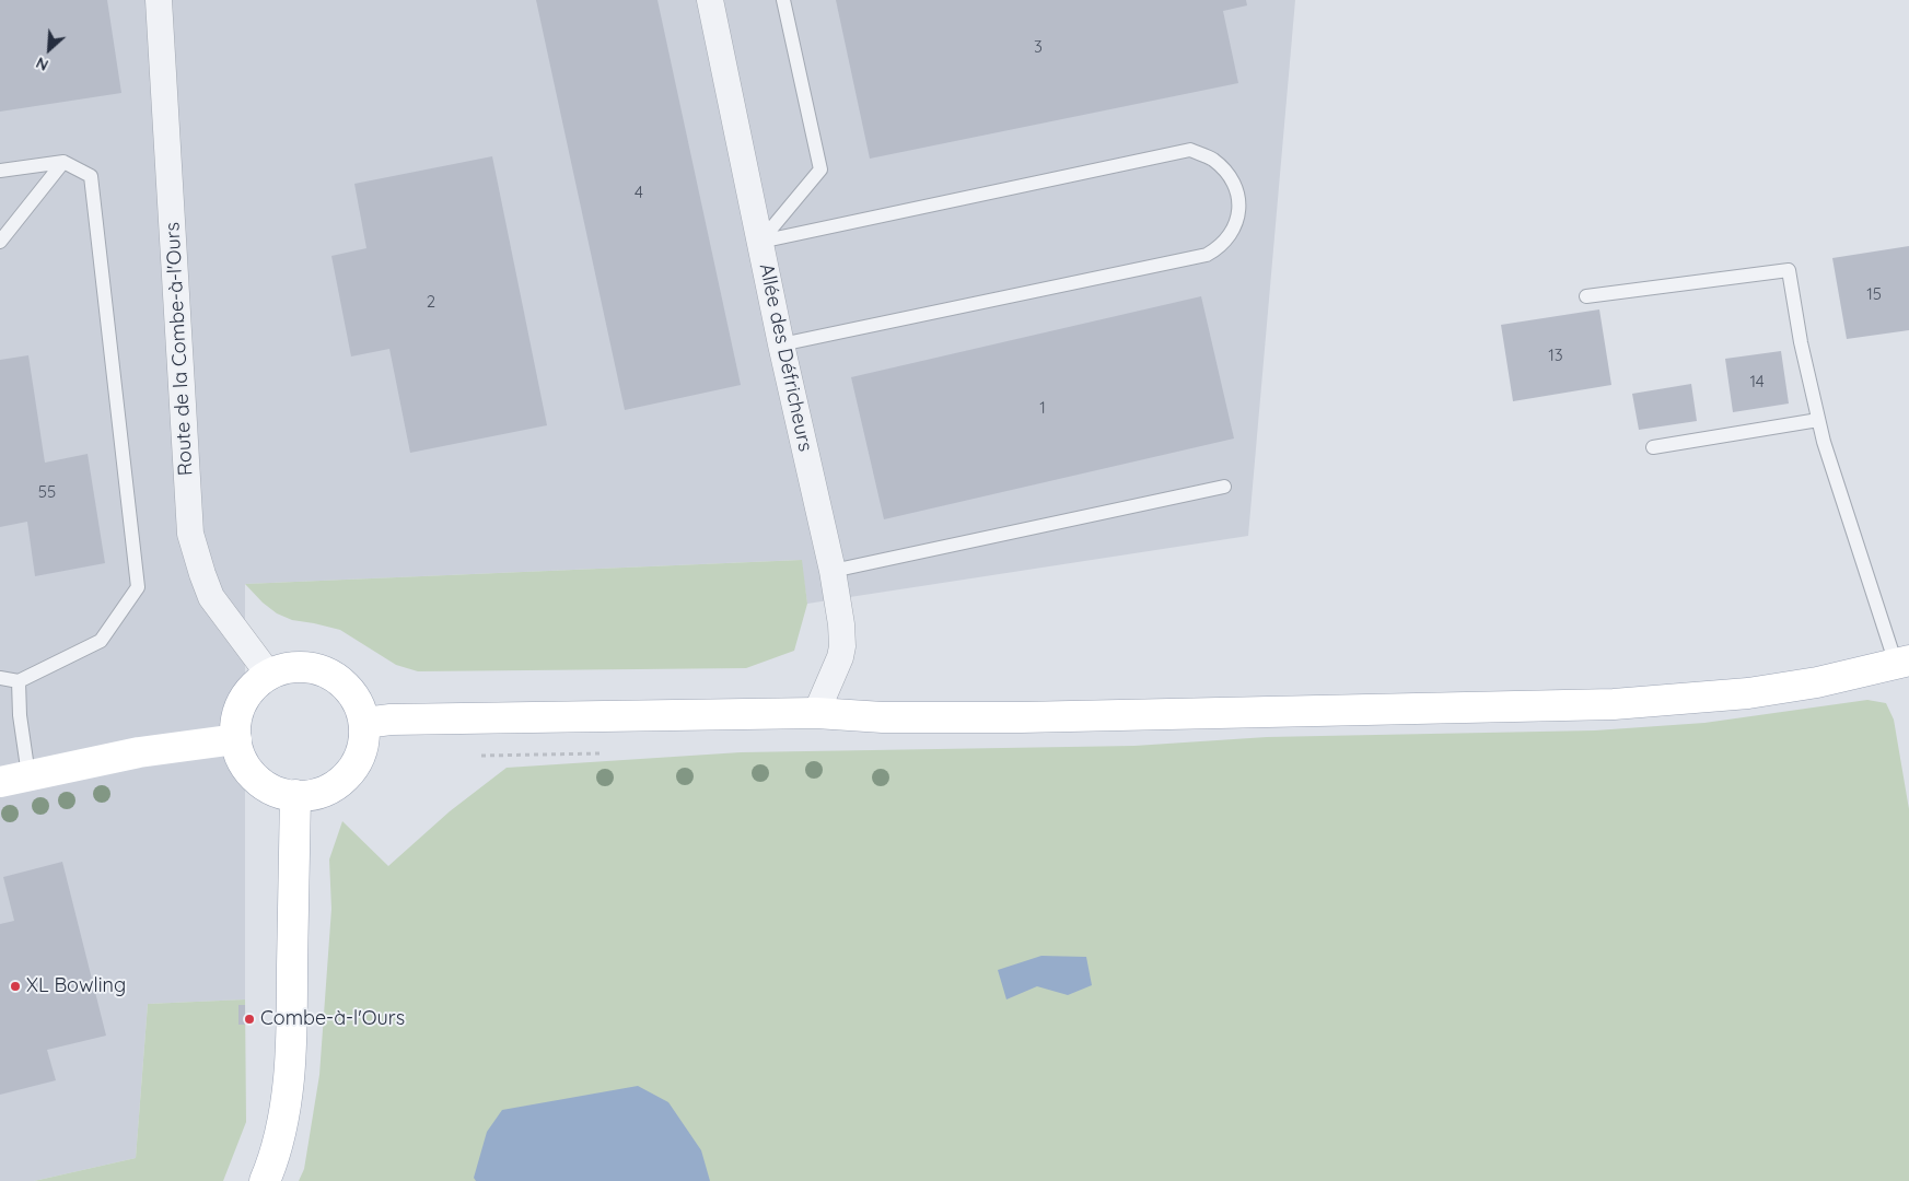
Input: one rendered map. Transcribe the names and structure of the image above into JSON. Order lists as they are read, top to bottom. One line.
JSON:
{"streets":{"street":["Route de la Combe-à-l'Ours","Allée des Défricheurs"]},"places":["XL Bowling","Combe-à-l'Ours"],"house_numbers":["3","4","15","2","13","14","1","55"],"north":"bottom left"}
